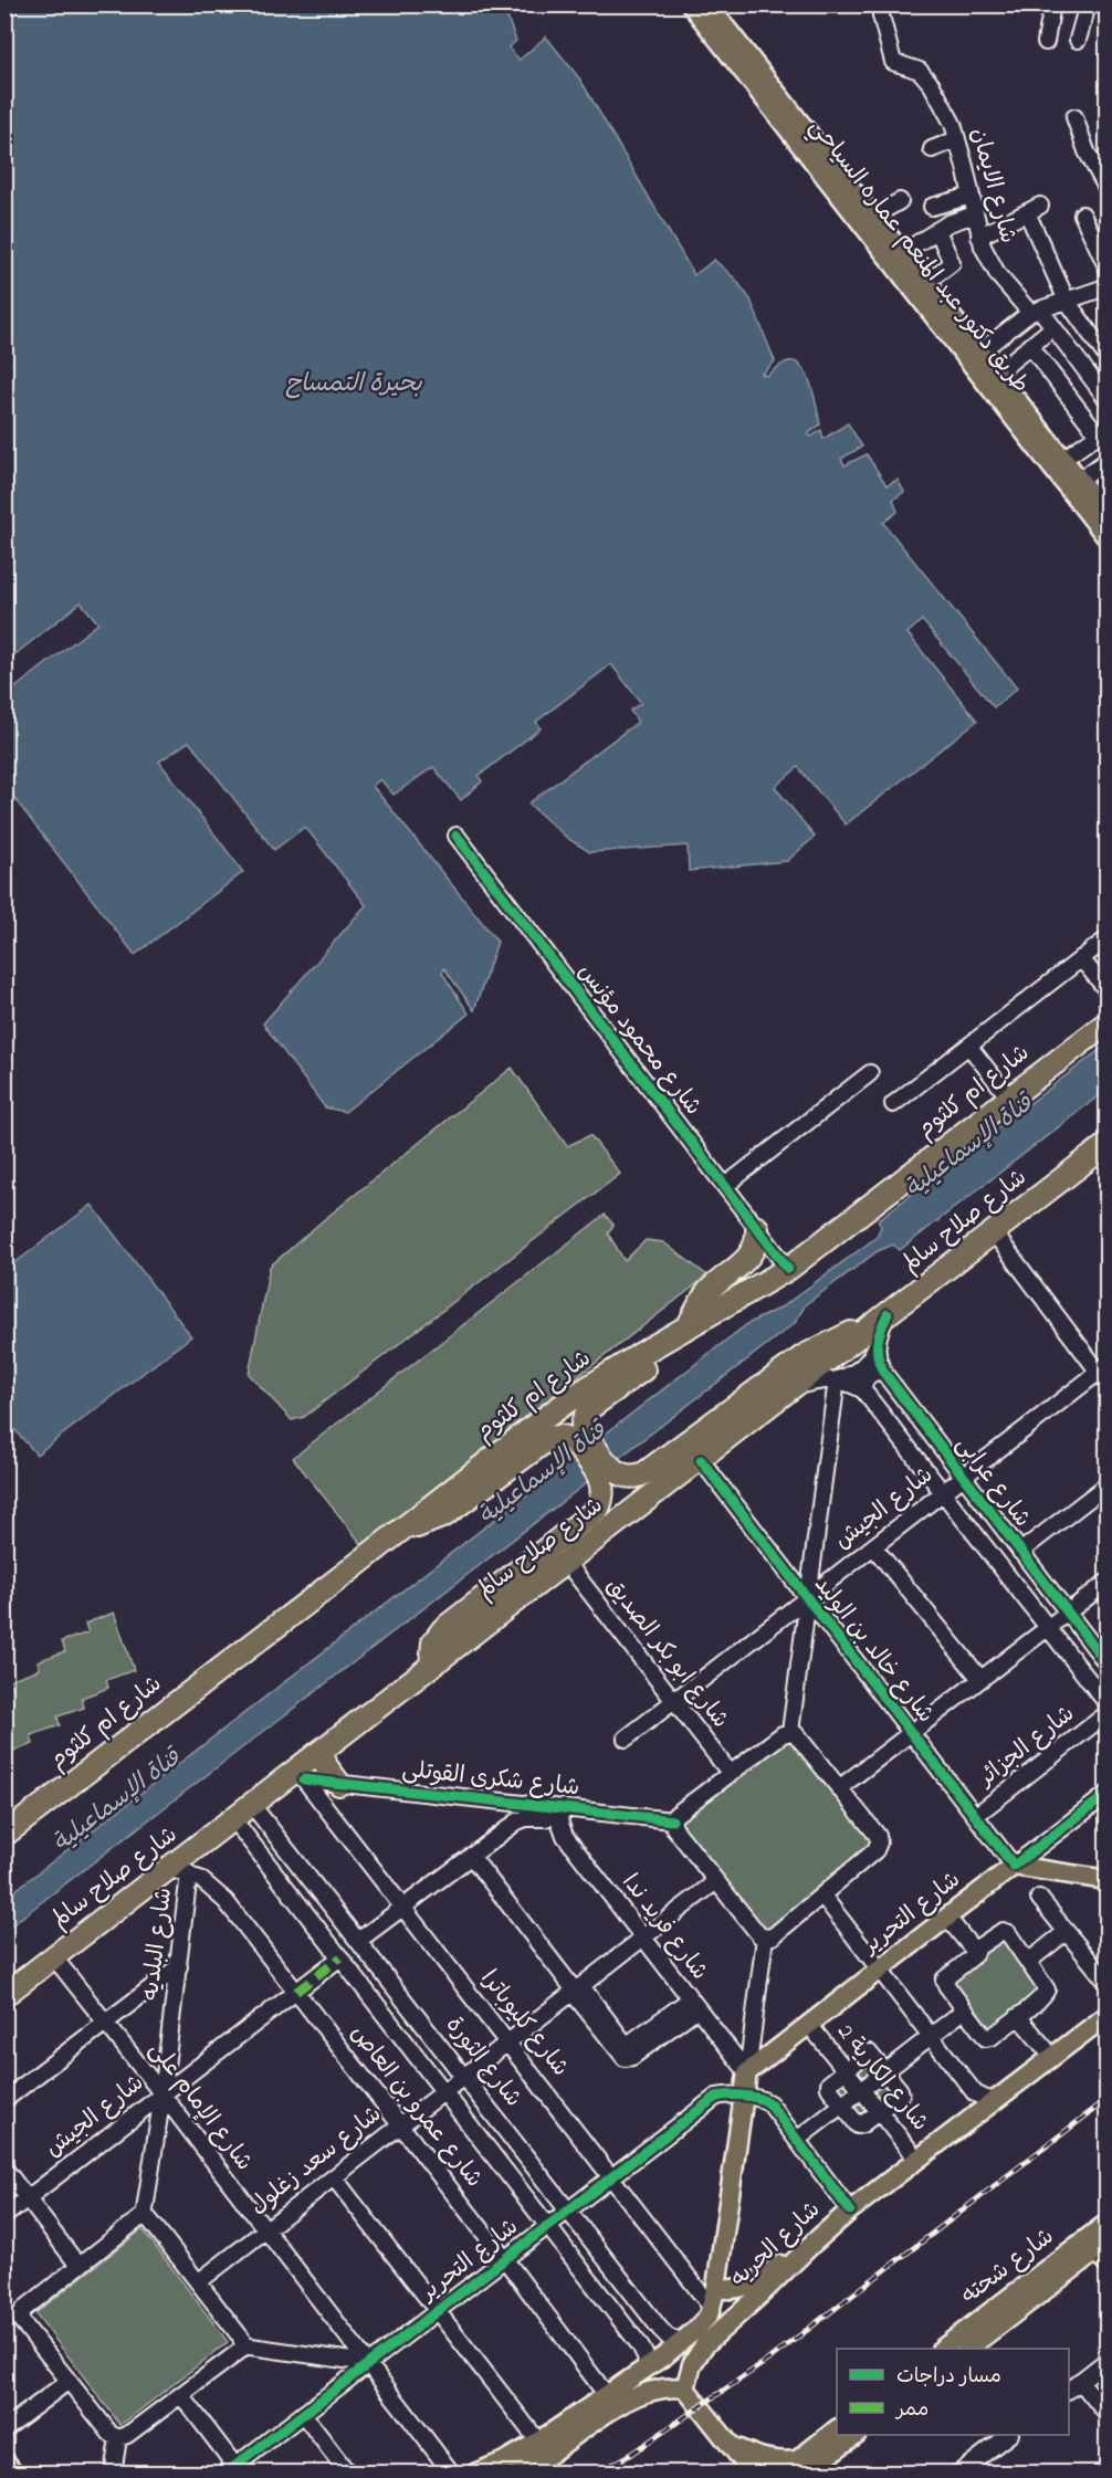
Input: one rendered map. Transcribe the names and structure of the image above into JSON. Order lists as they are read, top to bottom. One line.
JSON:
{"streets":{"highway":["شارع ام كلثوم","شارع صلاح سالم"],"main road":["طريق دكتور عبد المنعم عماره السياحي","شارع التحرير","شارع الحريه","شارع شحته"],"street":["شارع الايمان","شارع محمود مؤنس","شارع عرابى","شارع الجيش","شارع خالد بن الوليد","شارع ابو بكر الصديق","شارع الجزائر","شارع شكرى القوتلى","شارع فريد ندا","شارع البلديه","شارع كليوباترا","شارع الثورة","شارع الكارية 2","شارع الإمام على","شارع عمرو بن العاص","شارع سعد زغلول"]},"crossings":[["شارع محمود مؤنس","شارع ام كلثوم"],["شارع صلاح سالم","شارع عرابى"],["شارع صلاح سالم","شارع خالد بن الوليد"],["شارع صلاح سالم","شارع ابو بكر الصديق"],["شارع صلاح سالم","شارع شكرى القوتلى"],["شارع صلاح سالم","شارع البلديه"],["شارع صلاح سالم","شارع كليوباترا"],["شارع صلاح سالم","شارع الثورة"],["شارع صلاح سالم","شارع الإمام على"],["شارع صلاح سالم","شارع عمرو بن العاص"],["شارع عرابى","شارع الجيش"],["شارع الجيش","شارع خالد بن الوليد"],["شارع الجيش","شارع ابو بكر الصديق"],["شارع الجيش","شارع البلديه"],["شارع الجيش","شارع الثورة"],["شارع الجيش","شارع الإمام على"],["شارع الجيش","شارع عمرو بن العاص"],["شارع خالد بن الوليد","شارع الجزائر"],["شارع خالد بن الوليد","شارع التحرير"],["شارع شكرى القوتلى","شارع فريد ندا"],["شارع شكرى القوتلى","شارع كليوباترا"],["شارع التحرير","شارع فريد ندا"],["شارع التحرير","شارع كليوباترا"],["شارع التحرير","شارع الثورة"],["شارع التحرير","شارع الكارية 2"],["شارع التحرير","شارع الإمام على"],["شارع التحرير","شارع عمرو بن العاص"],["شارع فريد ندا","شارع سعد زغلول"],["شارع البلديه","شارع الإمام على"],["شارع البلديه","شارع عمرو بن العاص"],["شارع كليوباترا","شارع سعد زغلول"],["شارع كليوباترا","شارع الحريه"],["شارع الثورة","شارع سعد زغلول"],["شارع الثورة","شارع الحريه"],["شارع الكارية 2","شارع الحريه"],["شارع الإمام على","شارع سعد زغلول"],["شارع عمرو بن العاص","شارع سعد زغلول"],["شارع عمرو بن العاص","شارع الحريه"]],"water":["بحيرة التمساح","قناة الإسماعيلية"],"legend":["مسار دراجات","ممر"]}
